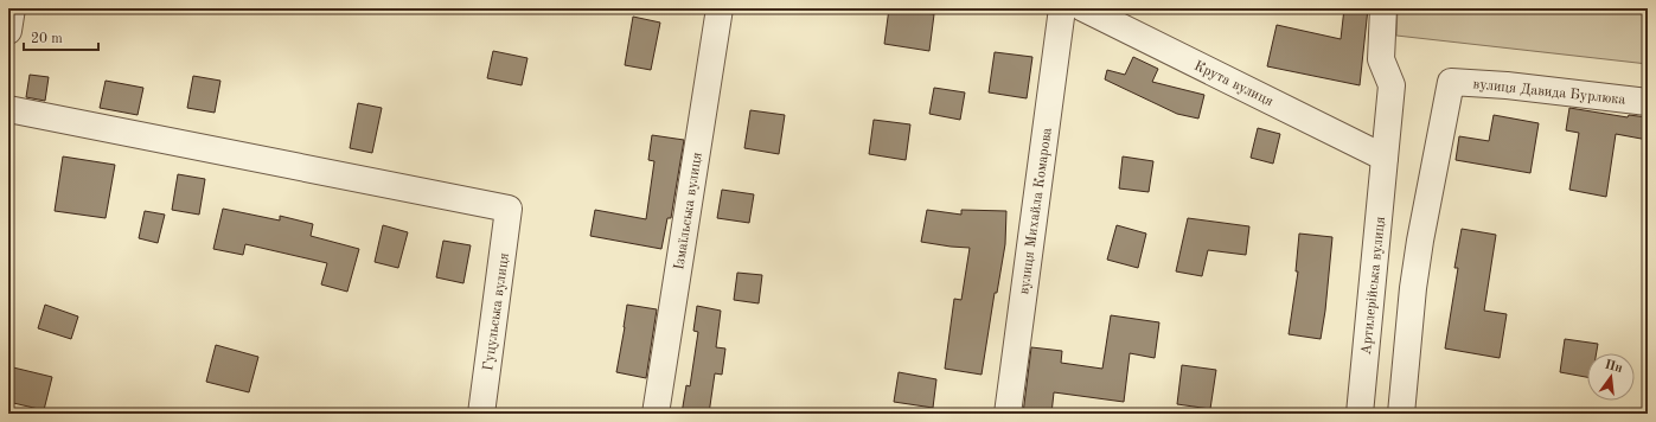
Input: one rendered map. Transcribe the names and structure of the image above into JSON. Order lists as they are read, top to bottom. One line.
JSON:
{"streets":{"street":["Крута вулиця","вулиця Давида Бурлюка","Ізмаїльська вулиця","вулиця Михайла Комарова","Артилерійська вулиця","Гуцульська вулиця"]},"crossings":[["Крута вулиця","Артилерійська вулиця"]],"scale_bar":"20 m","north":"top"}
